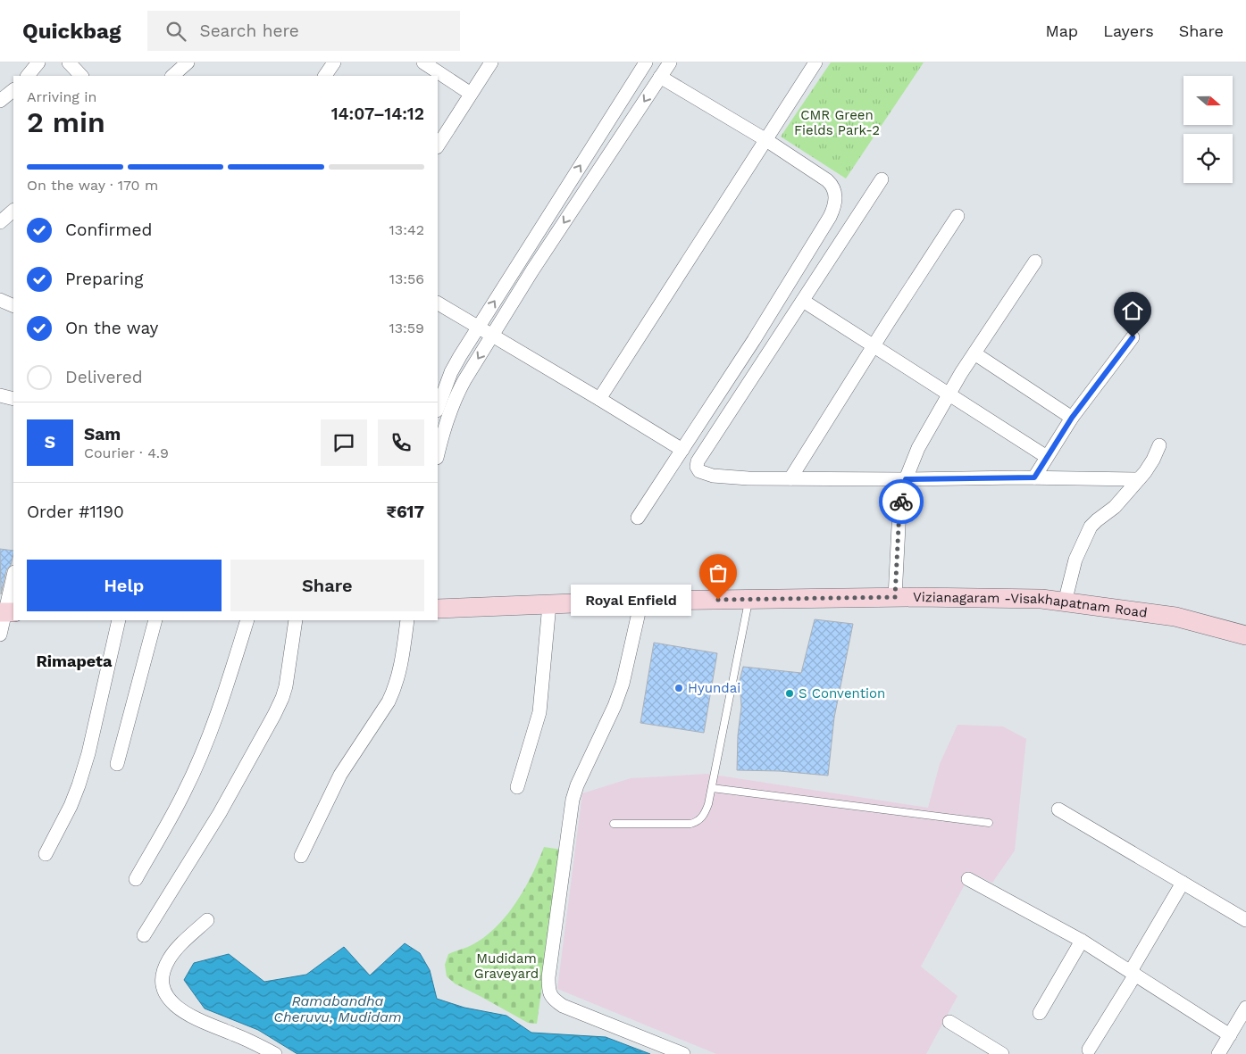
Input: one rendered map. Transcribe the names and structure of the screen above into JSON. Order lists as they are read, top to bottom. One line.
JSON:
{"streets":{"main road":["Vizianagaram -Visakhapatnam Road"]},"districts":["Rimapeta"],"water":["Ramabandha Cheruvu, Mudidam"],"parks":["CMR Green Fields Park-2","Mudidam Graveyard"],"places":["Royal Enfield","Hyundai","S Convention"],"north":"right","page":{"header":"Quickbag","search":"Search here","nav":["Map","Layers","Share"],"heading":["2 min","Arriving in","14:07–14:12"],"panel":["Sam","Courier · 4.9","Order #1190","₹617"],"bar":"On the way · 170 m","list":[["Confirmed","13:42"],["Preparing","13:56"],["On the way","13:59"],"Delivered"],"round":"S","buttons":["Help","Share"],"bubble":"Royal Enfield"}}
